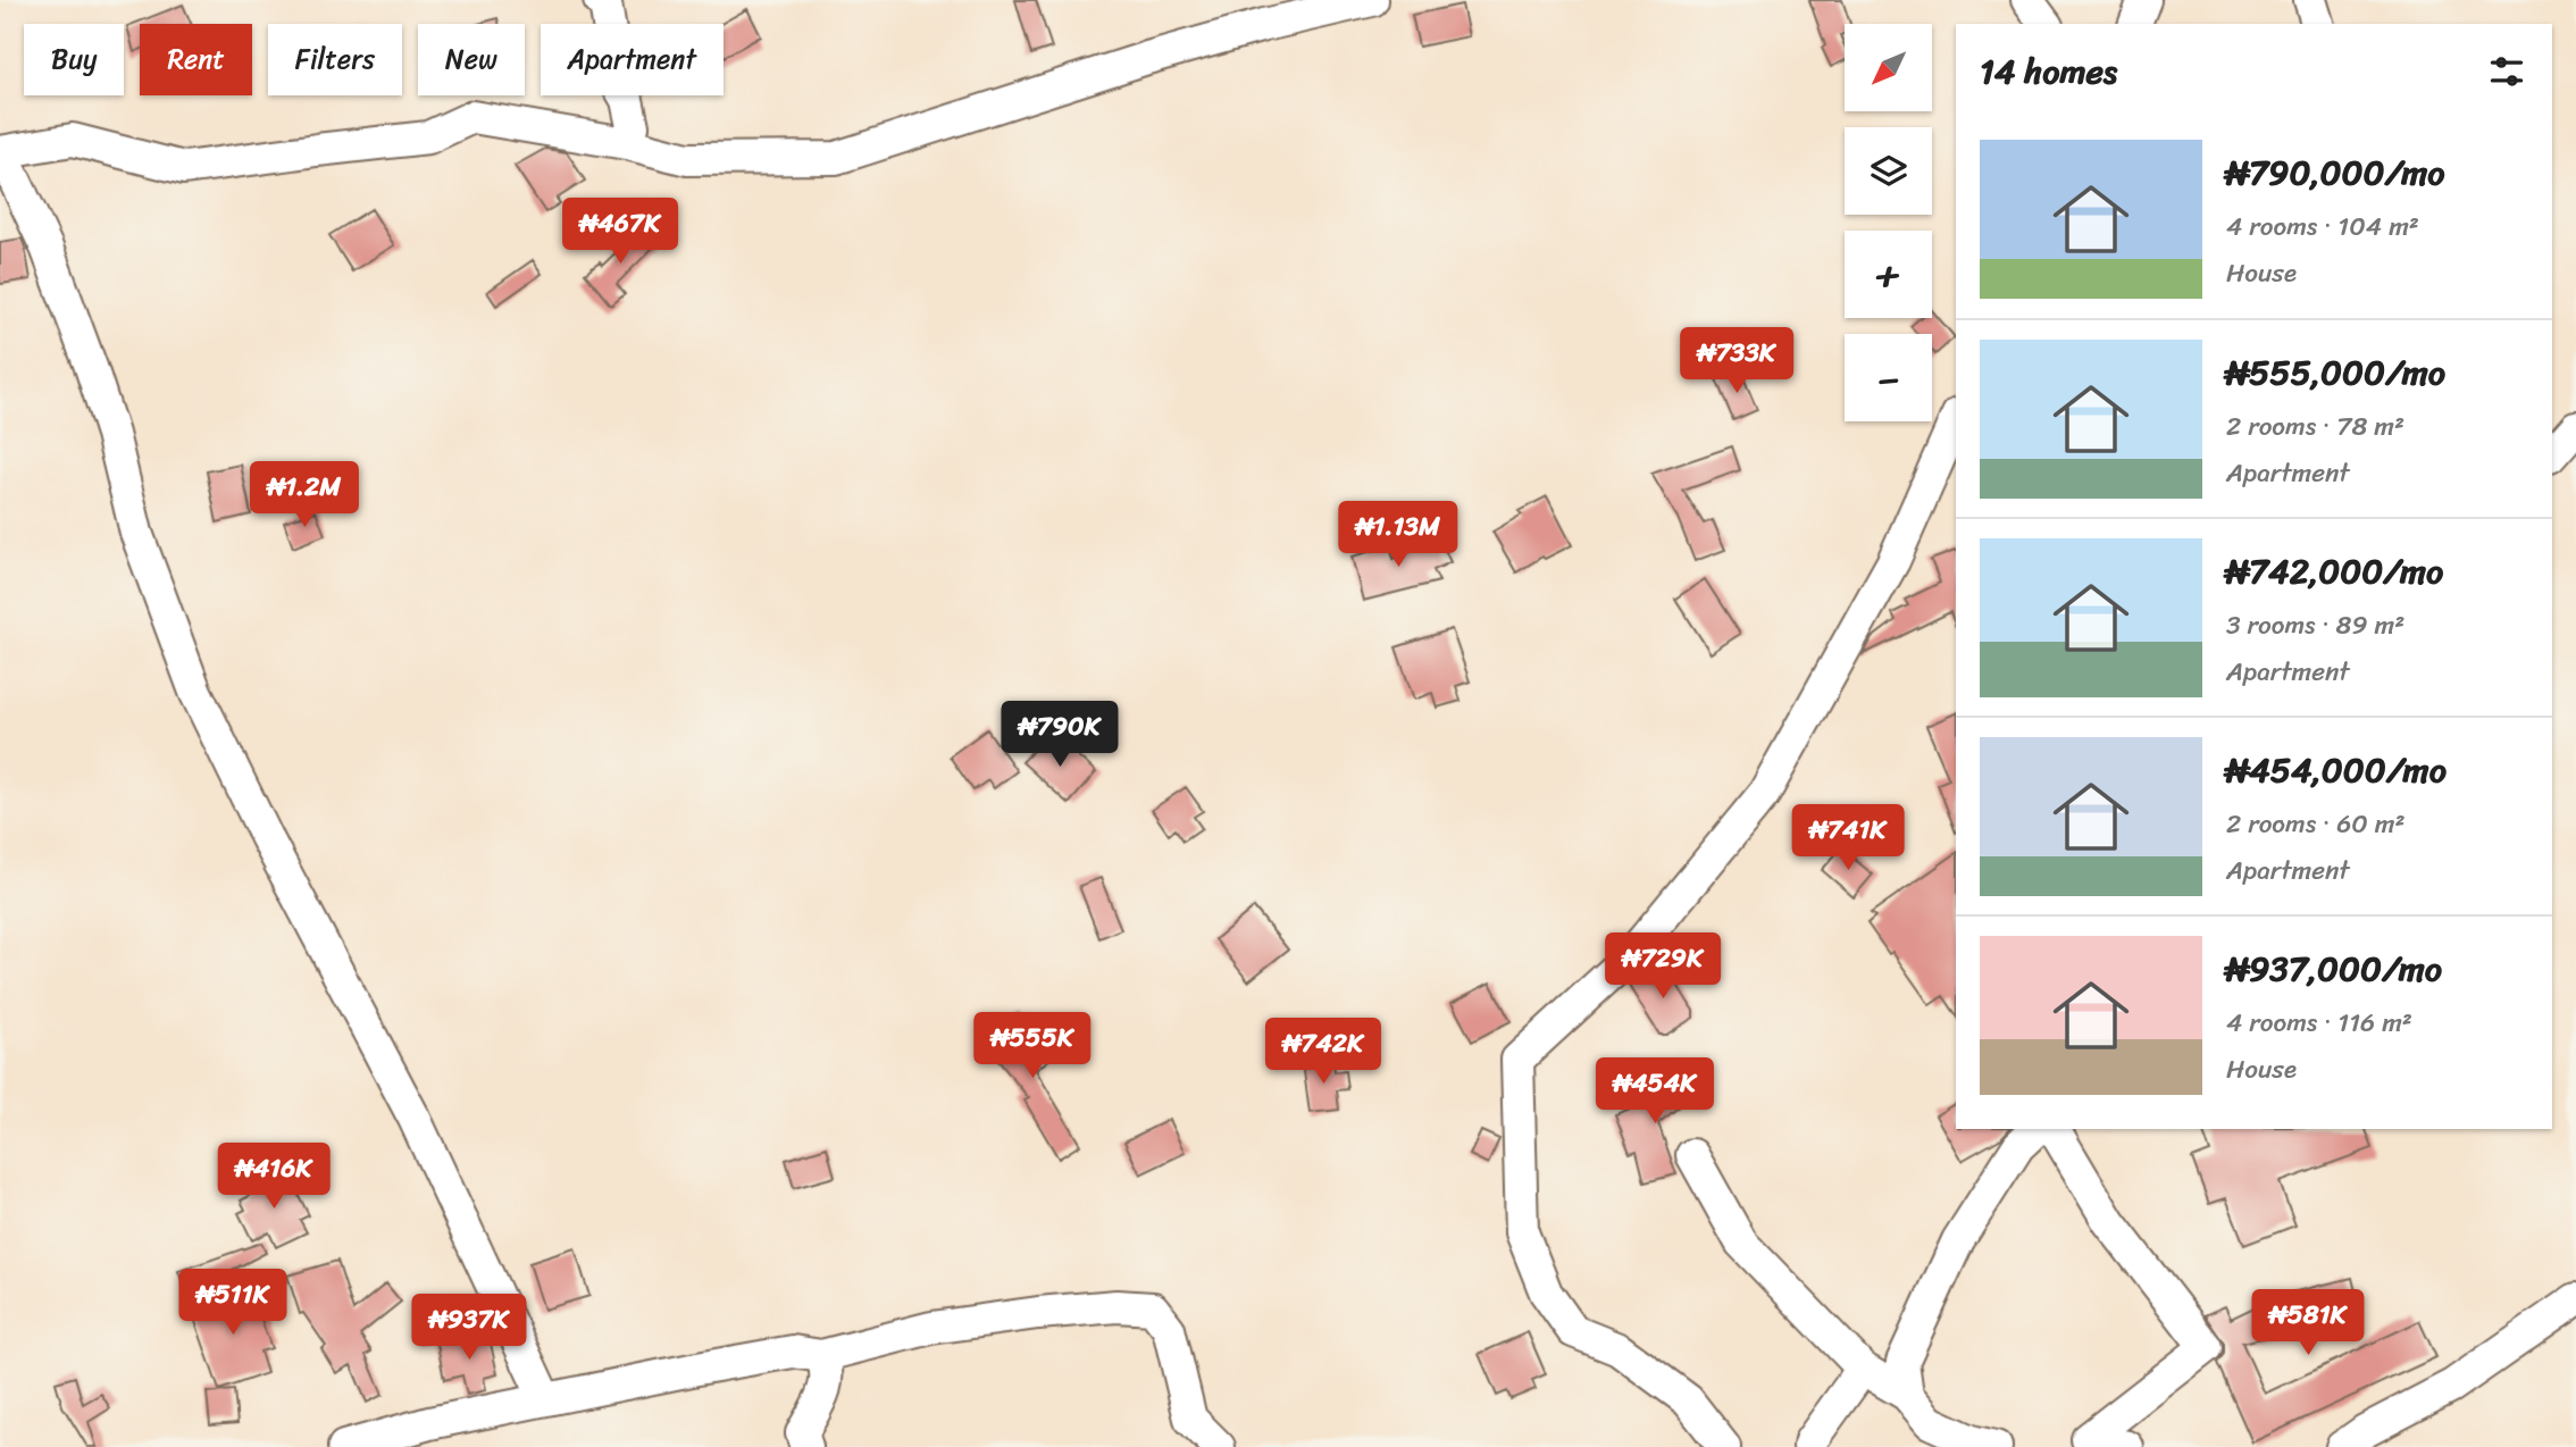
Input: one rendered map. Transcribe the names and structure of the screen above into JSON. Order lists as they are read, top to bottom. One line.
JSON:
{"north":"bottom left","page":{"map_buttons":["+","−"],"chip":["Buy","Rent","Filters","New","Apartment"],"heading":"14 homes","list":[{"name":"₦790,000/mo","note":"4 rooms · 104 m² · House"},{"name":"₦555,000/mo","note":"2 rooms · 78 m² · Apartment"},{"name":"₦742,000/mo","note":"3 rooms · 89 m² · Apartment"},{"name":"₦454,000/mo","note":"2 rooms · 60 m² · Apartment"},{"name":"₦937,000/mo","note":"4 rooms · 116 m² · House"}],"price":["₦467K","₦733K","₦1.2M","₦1.13M","₦790K","₦741K","₦729K","₦555K","₦742K","₦454K","₦416K","₦511K","₦581K","₦937K"]}}
